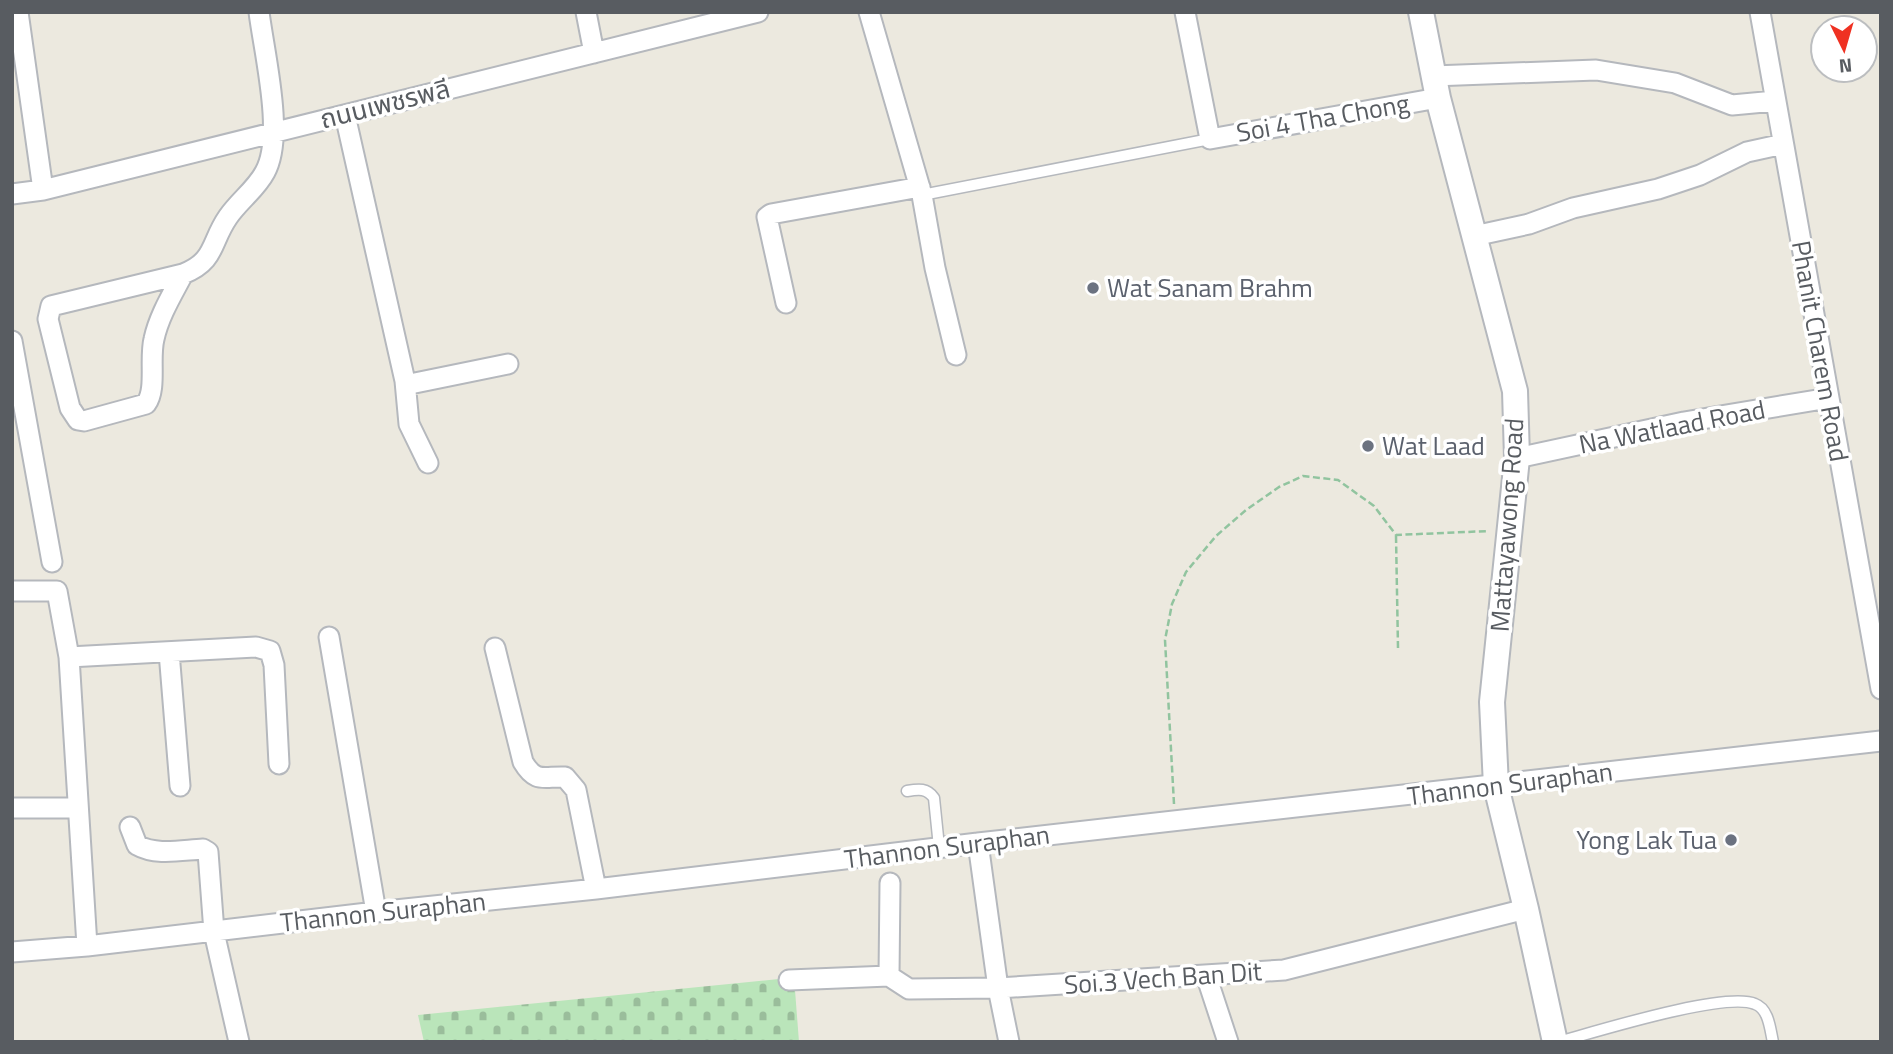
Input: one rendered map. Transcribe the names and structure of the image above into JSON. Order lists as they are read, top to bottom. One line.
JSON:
{"streets":{"street":["ถนนเพชรพลี","Soi 4 Tha Chong","Phanit Charem Road","Na Watlaad Road","Mattayawong Road","Thannon Suraphan","Soi.3 Vech Ban Dit"]},"crossings":[["Soi 4 Tha Chong","Phanit Charem Road"],["Soi 4 Tha Chong","Mattayawong Road"],["Phanit Charem Road","Na Watlaad Road"],["Na Watlaad Road","Mattayawong Road"],["Mattayawong Road","Thannon Suraphan"],["Mattayawong Road","Soi.3 Vech Ban Dit"]],"places":["Wat Sanam Brahm","Wat Laad","Yong Lak Tua"],"north":"bottom"}
